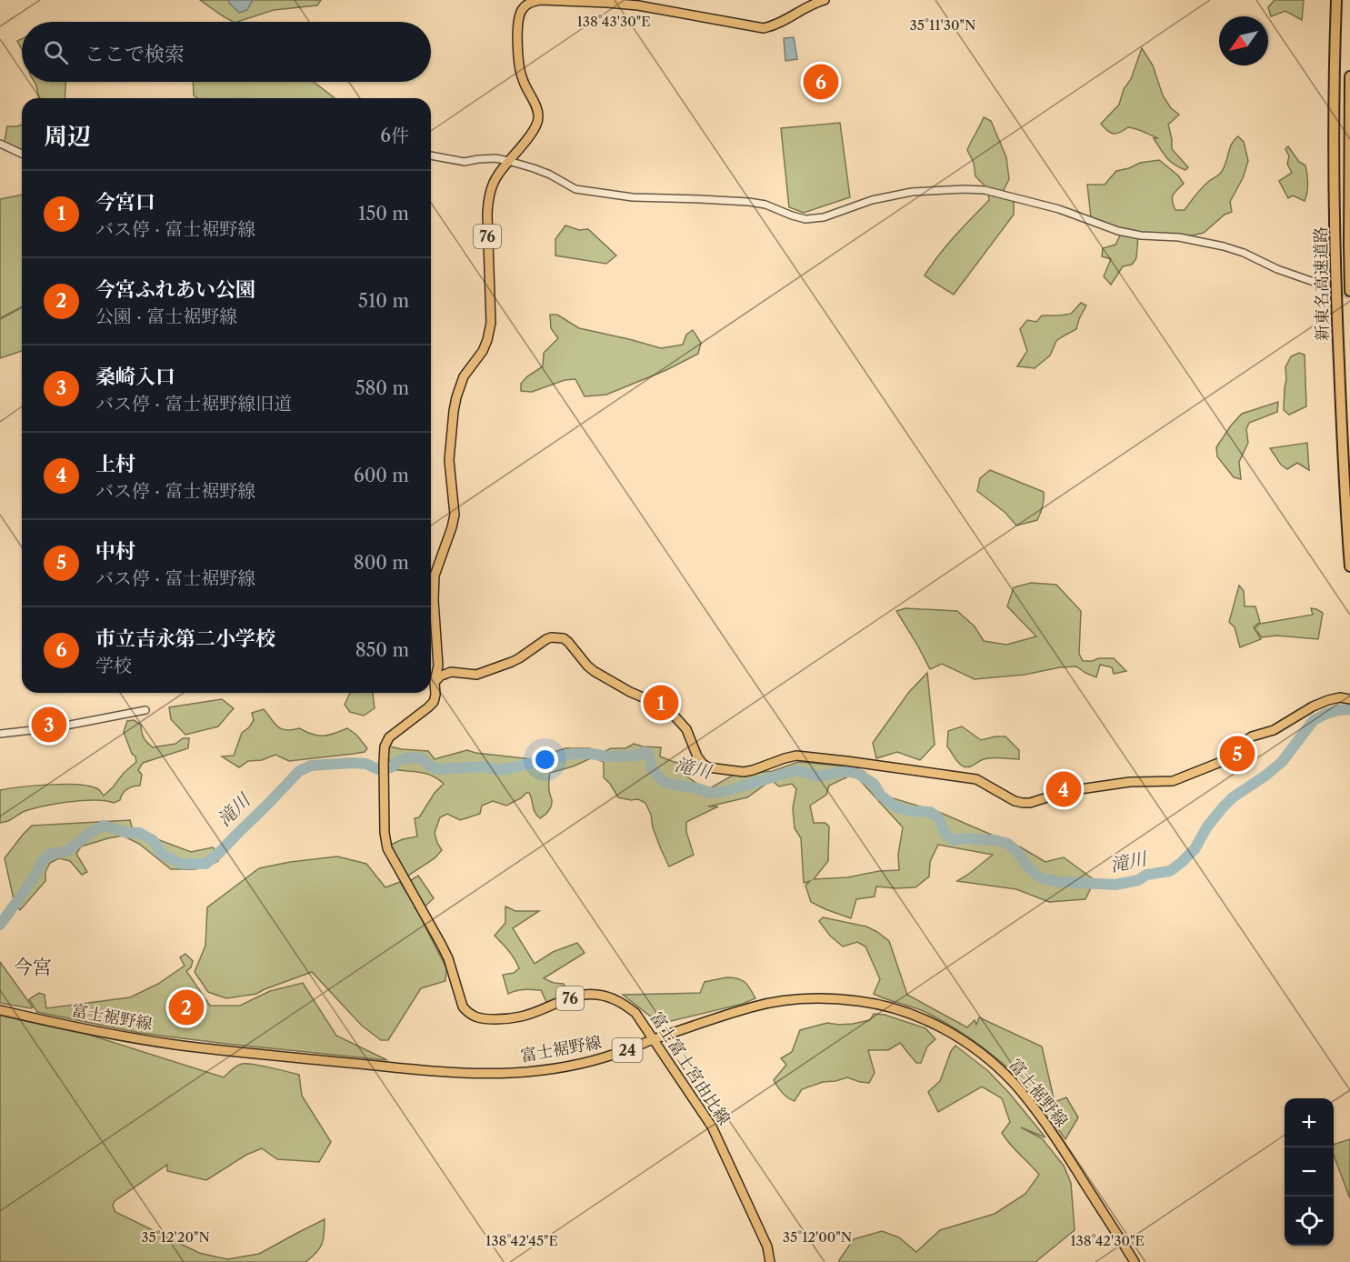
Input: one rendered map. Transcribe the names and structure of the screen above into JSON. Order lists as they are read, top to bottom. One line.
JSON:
{"streets":{"highway":["新東名高速道路"],"main road":["76","富士裾野線","24","富士富士宮由比線"]},"crossings":[["富士裾野線","富士富士宮由比線"]],"districts":["今宮"],"water":["滝川"],"north":"bottom left","page":{"search":"ここで検索","pins":["6","1","3","5","4","2"],"heading":["周辺","6件"],"list":[{"mark":"1","name":"今宮口","note":"バス停 · 富士裾野線","value":"150 m"},{"mark":"2","name":"今宮ふれあい公園","note":"公園 · 富士裾野線","value":"510 m"},{"mark":"3","name":"桑崎入口","note":"バス停 · 富士裾野線旧道","value":"580 m"},{"mark":"4","name":"上村","note":"バス停 · 富士裾野線","value":"600 m"},{"mark":"5","name":"中村","note":"バス停 · 富士裾野線","value":"800 m"},{"mark":"6","name":"市立吉永第二小学校","note":"学校","value":"850 m"}],"map_buttons":["+","−"]},"coordinates":["138°43'30\"E","35°11'30\"N","35°12'20\"N","35°12'00\"N","138°42'45\"E","138°42'30\"E"]}
